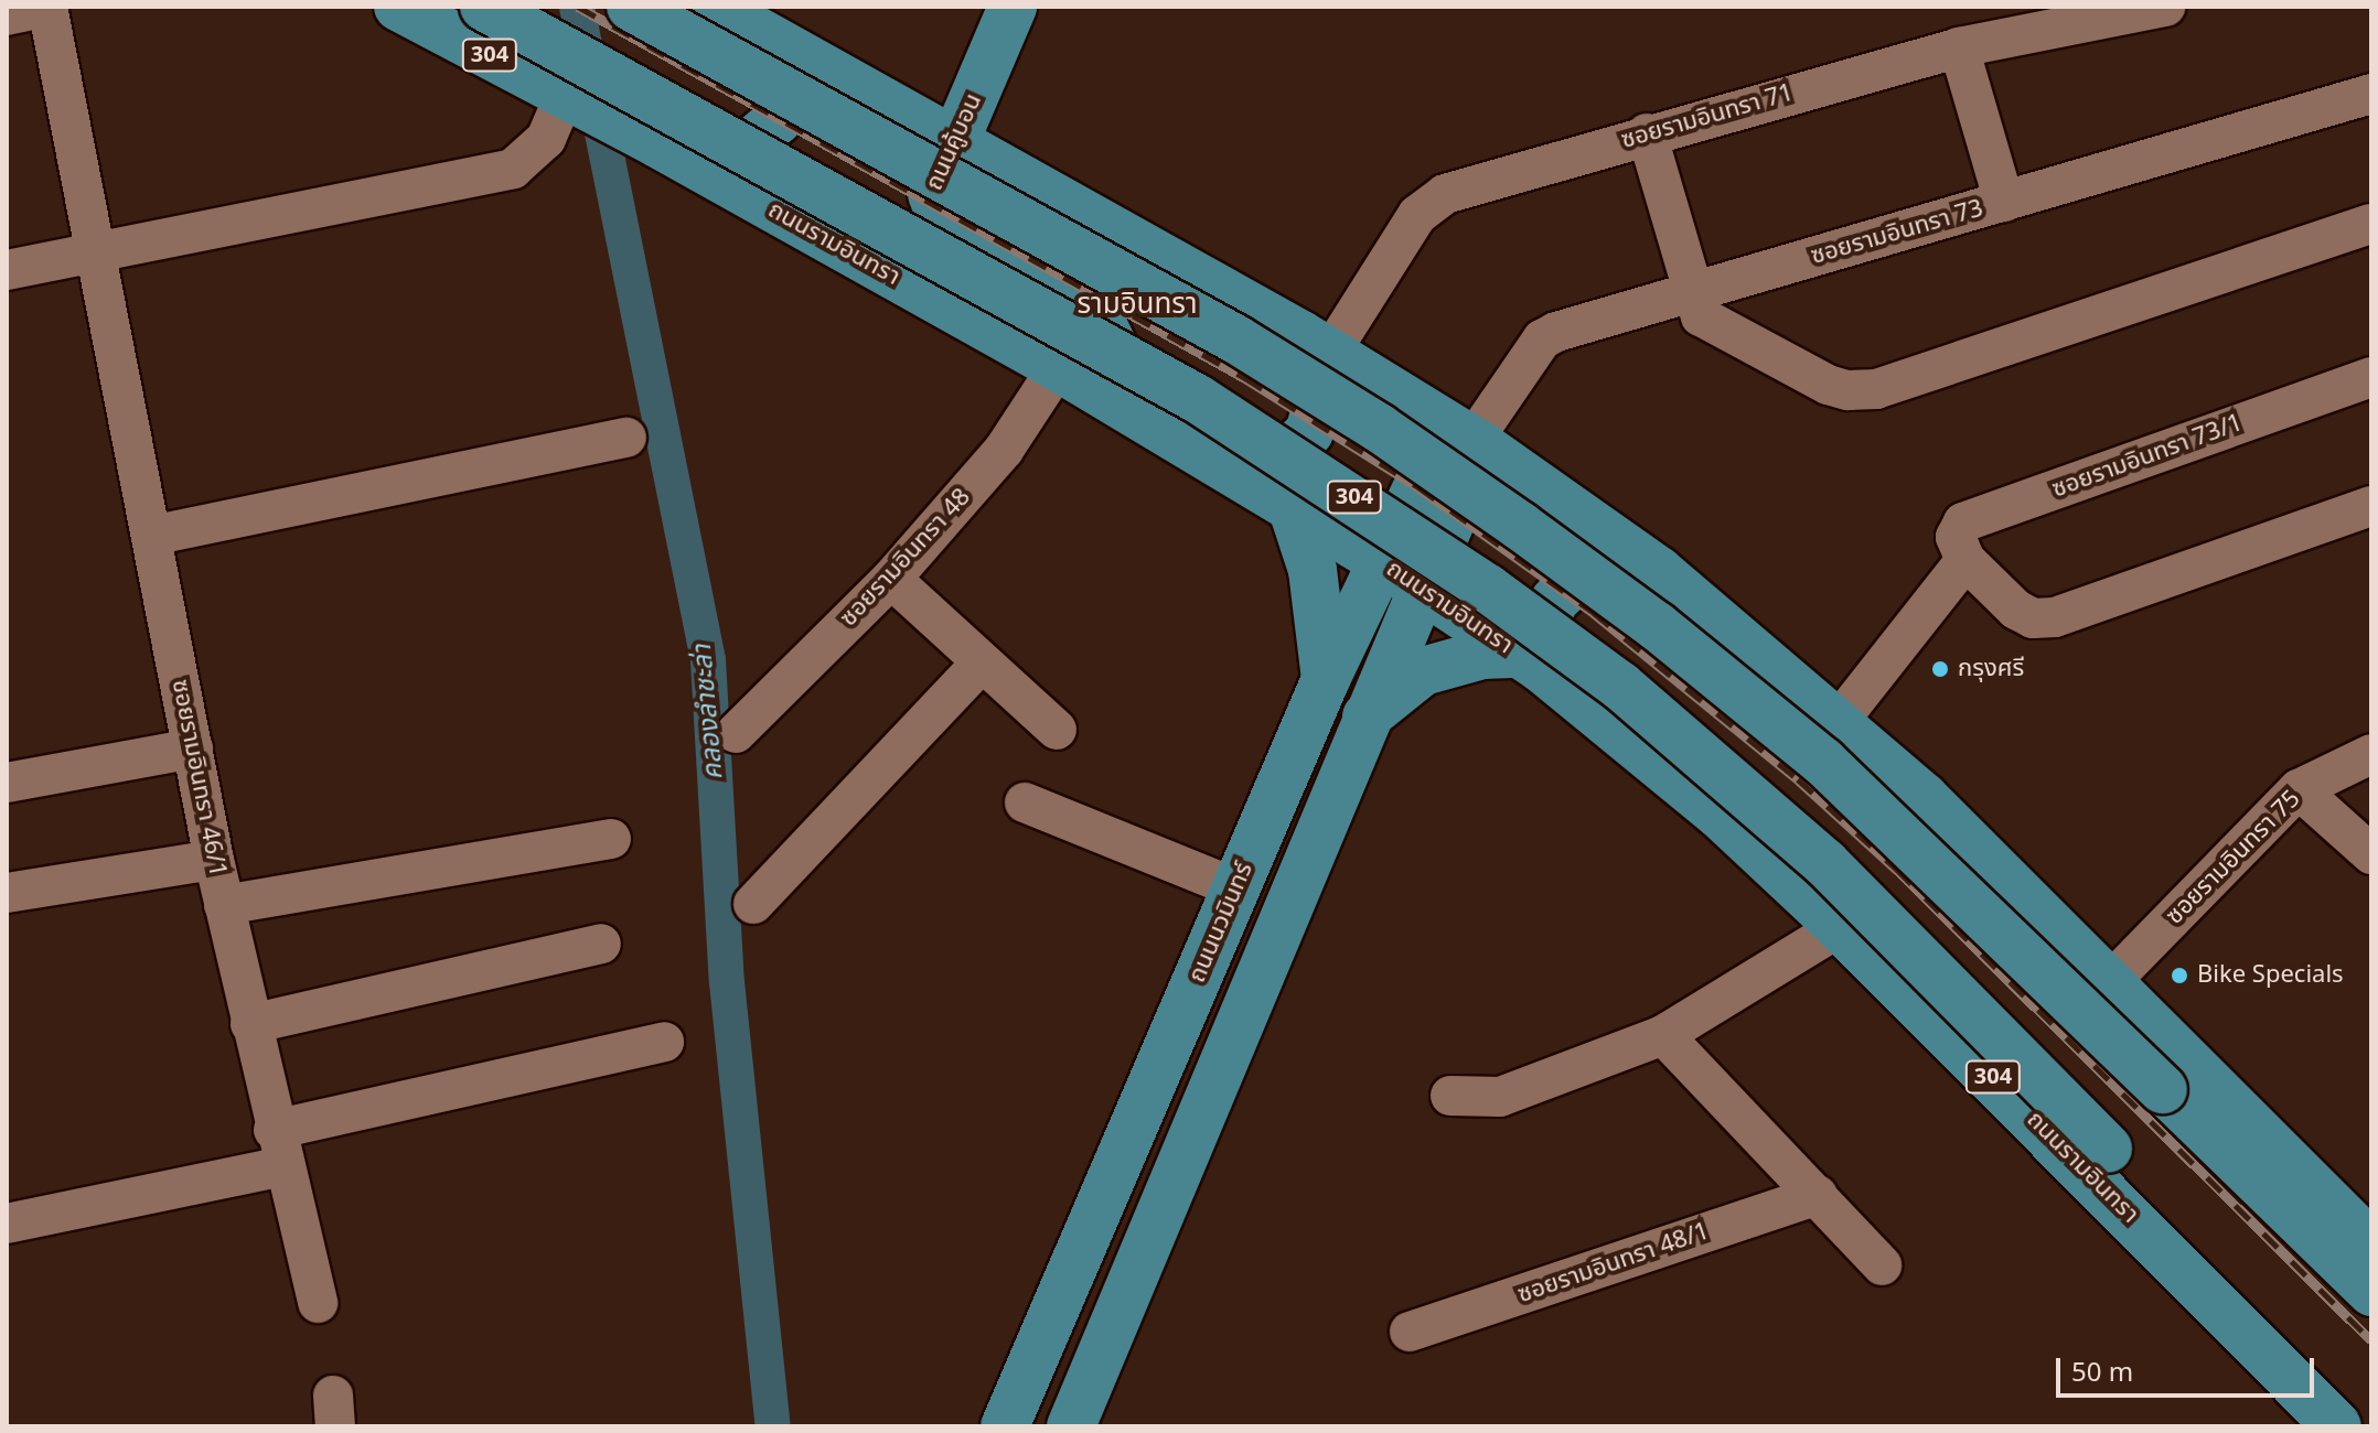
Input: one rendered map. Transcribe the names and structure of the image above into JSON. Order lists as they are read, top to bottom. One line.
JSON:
{"streets":{"main road":["304","ถนนคู้บอน","ถนนรามอินทรา","ถนนนวมินทร์"],"street":["ซอยรามอินทรา 71","ซอยรามอินทรา 73","ซอยรามอินทรา 73/1","ซอยรามอินทรา 48","ซอยรามอินทรา 46/1","ซอยรามอินทรา 75","ซอยรามอินทรา 48/1"]},"crossings":[["ถนนคู้บอน","ถนนรามอินทรา"],["ซอยรามอินทรา 73","ถนนนวมินทร์"],["ถนนรามอินทรา","ซอยรามอินทรา 48"],["ถนนรามอินทรา","ถนนนวมินทร์"]],"districts":["รามอินทรา"],"water":["คลองลำชะล่า"],"places":["กรุงศรี","Bike Specials"],"scale_bar":"50 m"}
